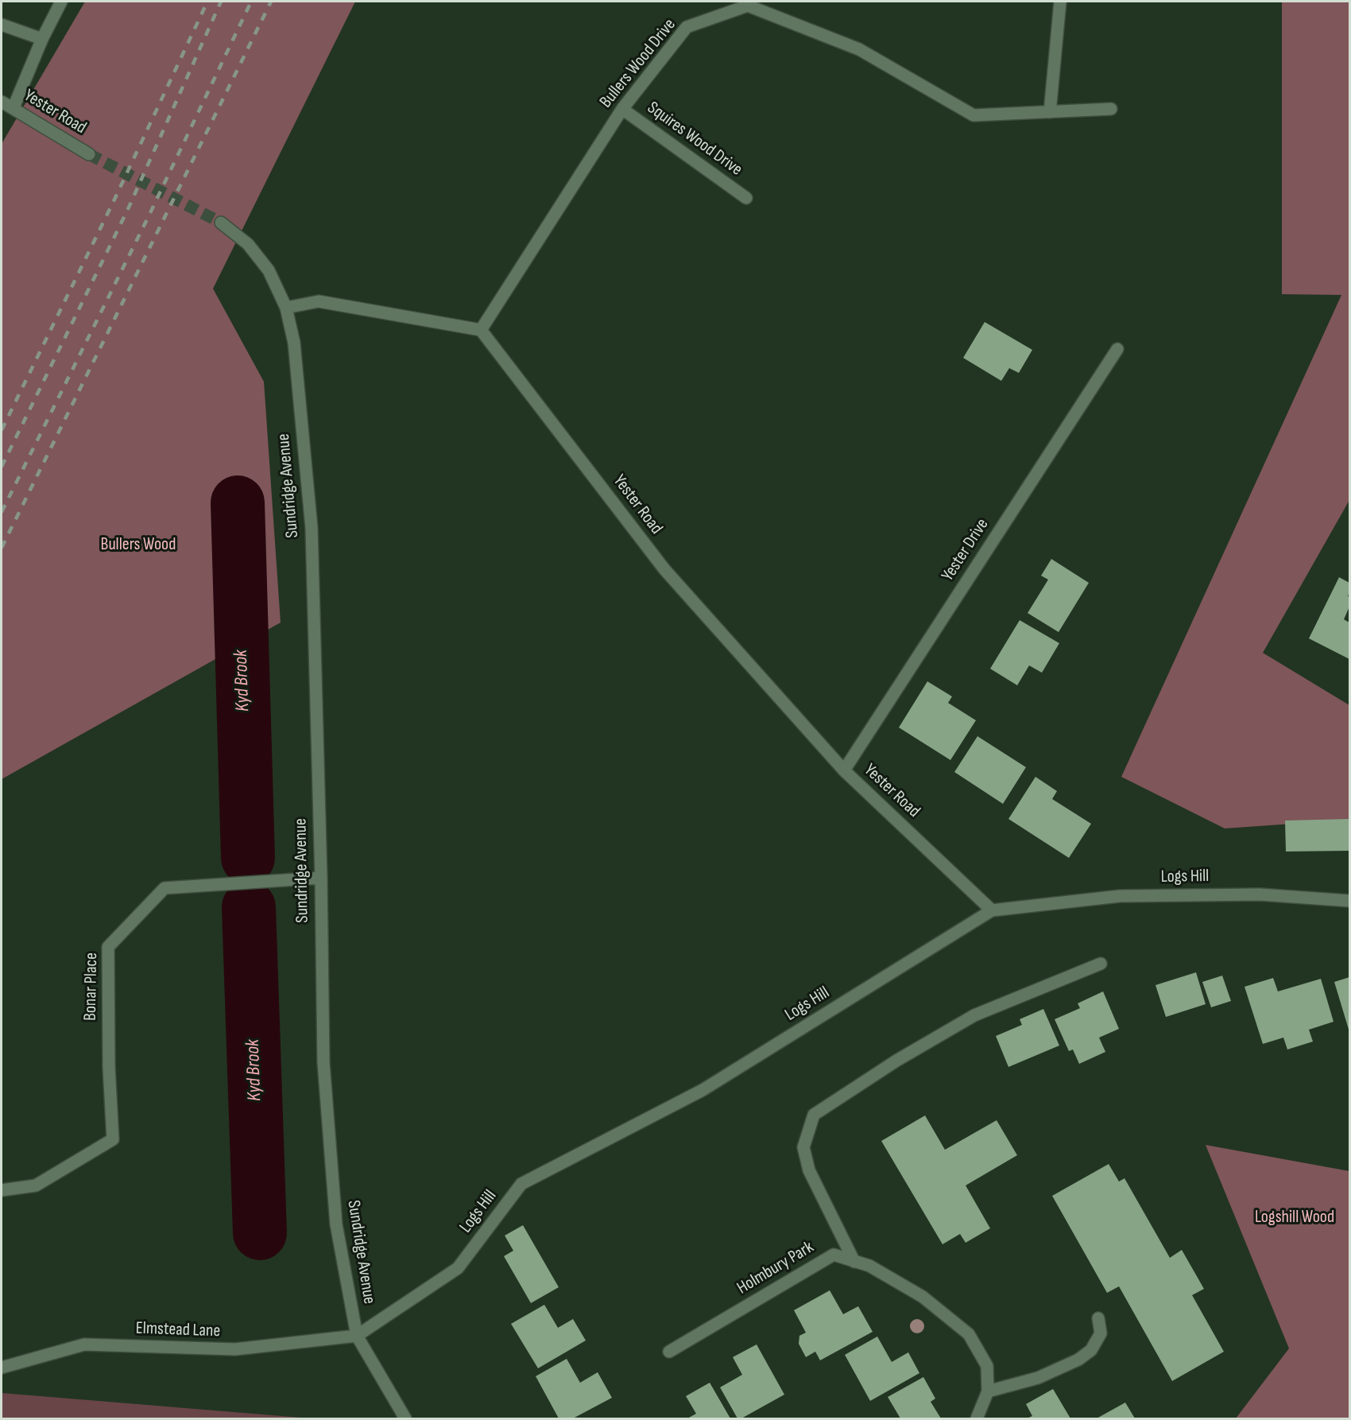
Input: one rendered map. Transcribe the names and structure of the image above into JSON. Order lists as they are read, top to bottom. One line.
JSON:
{"streets":{"street":["Bullers Wood Drive","Yester Road","Squires Wood Drive","Sundridge Avenue","Yester Drive","Logs Hill","Bonar Place","Holmbury Park","Elmstead Lane"]},"crossings":[["Bullers Wood Drive","Yester Road"],["Bullers Wood Drive","Squires Wood Drive"],["Yester Road","Yester Drive"],["Yester Road","Logs Hill"],["Sundridge Avenue","Logs Hill"],["Sundridge Avenue","Bonar Place"],["Sundridge Avenue","Elmstead Lane"],["Logs Hill","Elmstead Lane"]],"water":["Kyd Brook"],"parks":["Bullers Wood","Logshill Wood"]}
